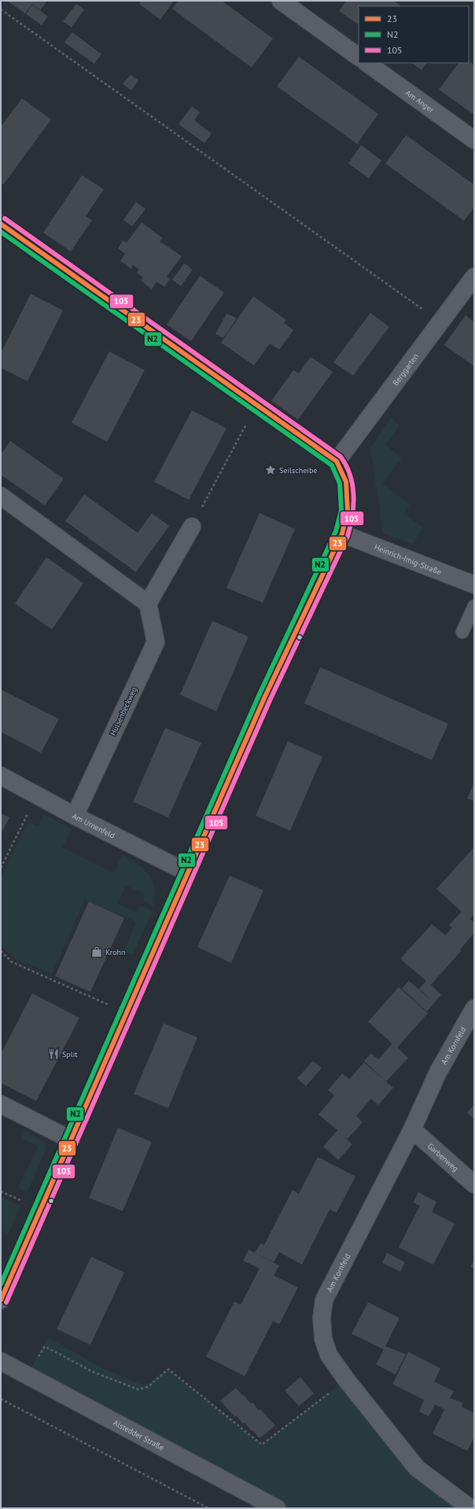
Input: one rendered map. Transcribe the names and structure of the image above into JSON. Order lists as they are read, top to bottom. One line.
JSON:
{"streets":{"street":["Am Anger","Berggarten","Heinrich-Imig-Straße","Hülsenbeckweg","Am Urnenfeld","Am Kornfeld","Garbenweg","Alstedder Straße"]},"crossings":[["Hülsenbeckweg","Am Urnenfeld"],["Am Kornfeld","Garbenweg"]],"places":{"place":["Seilscheibe"],"shop":["Krohn"],"restaurant":["Split"]},"lines":["transit line 105","transit line 23","transit line N2"],"legend":["23","N2","105"]}
